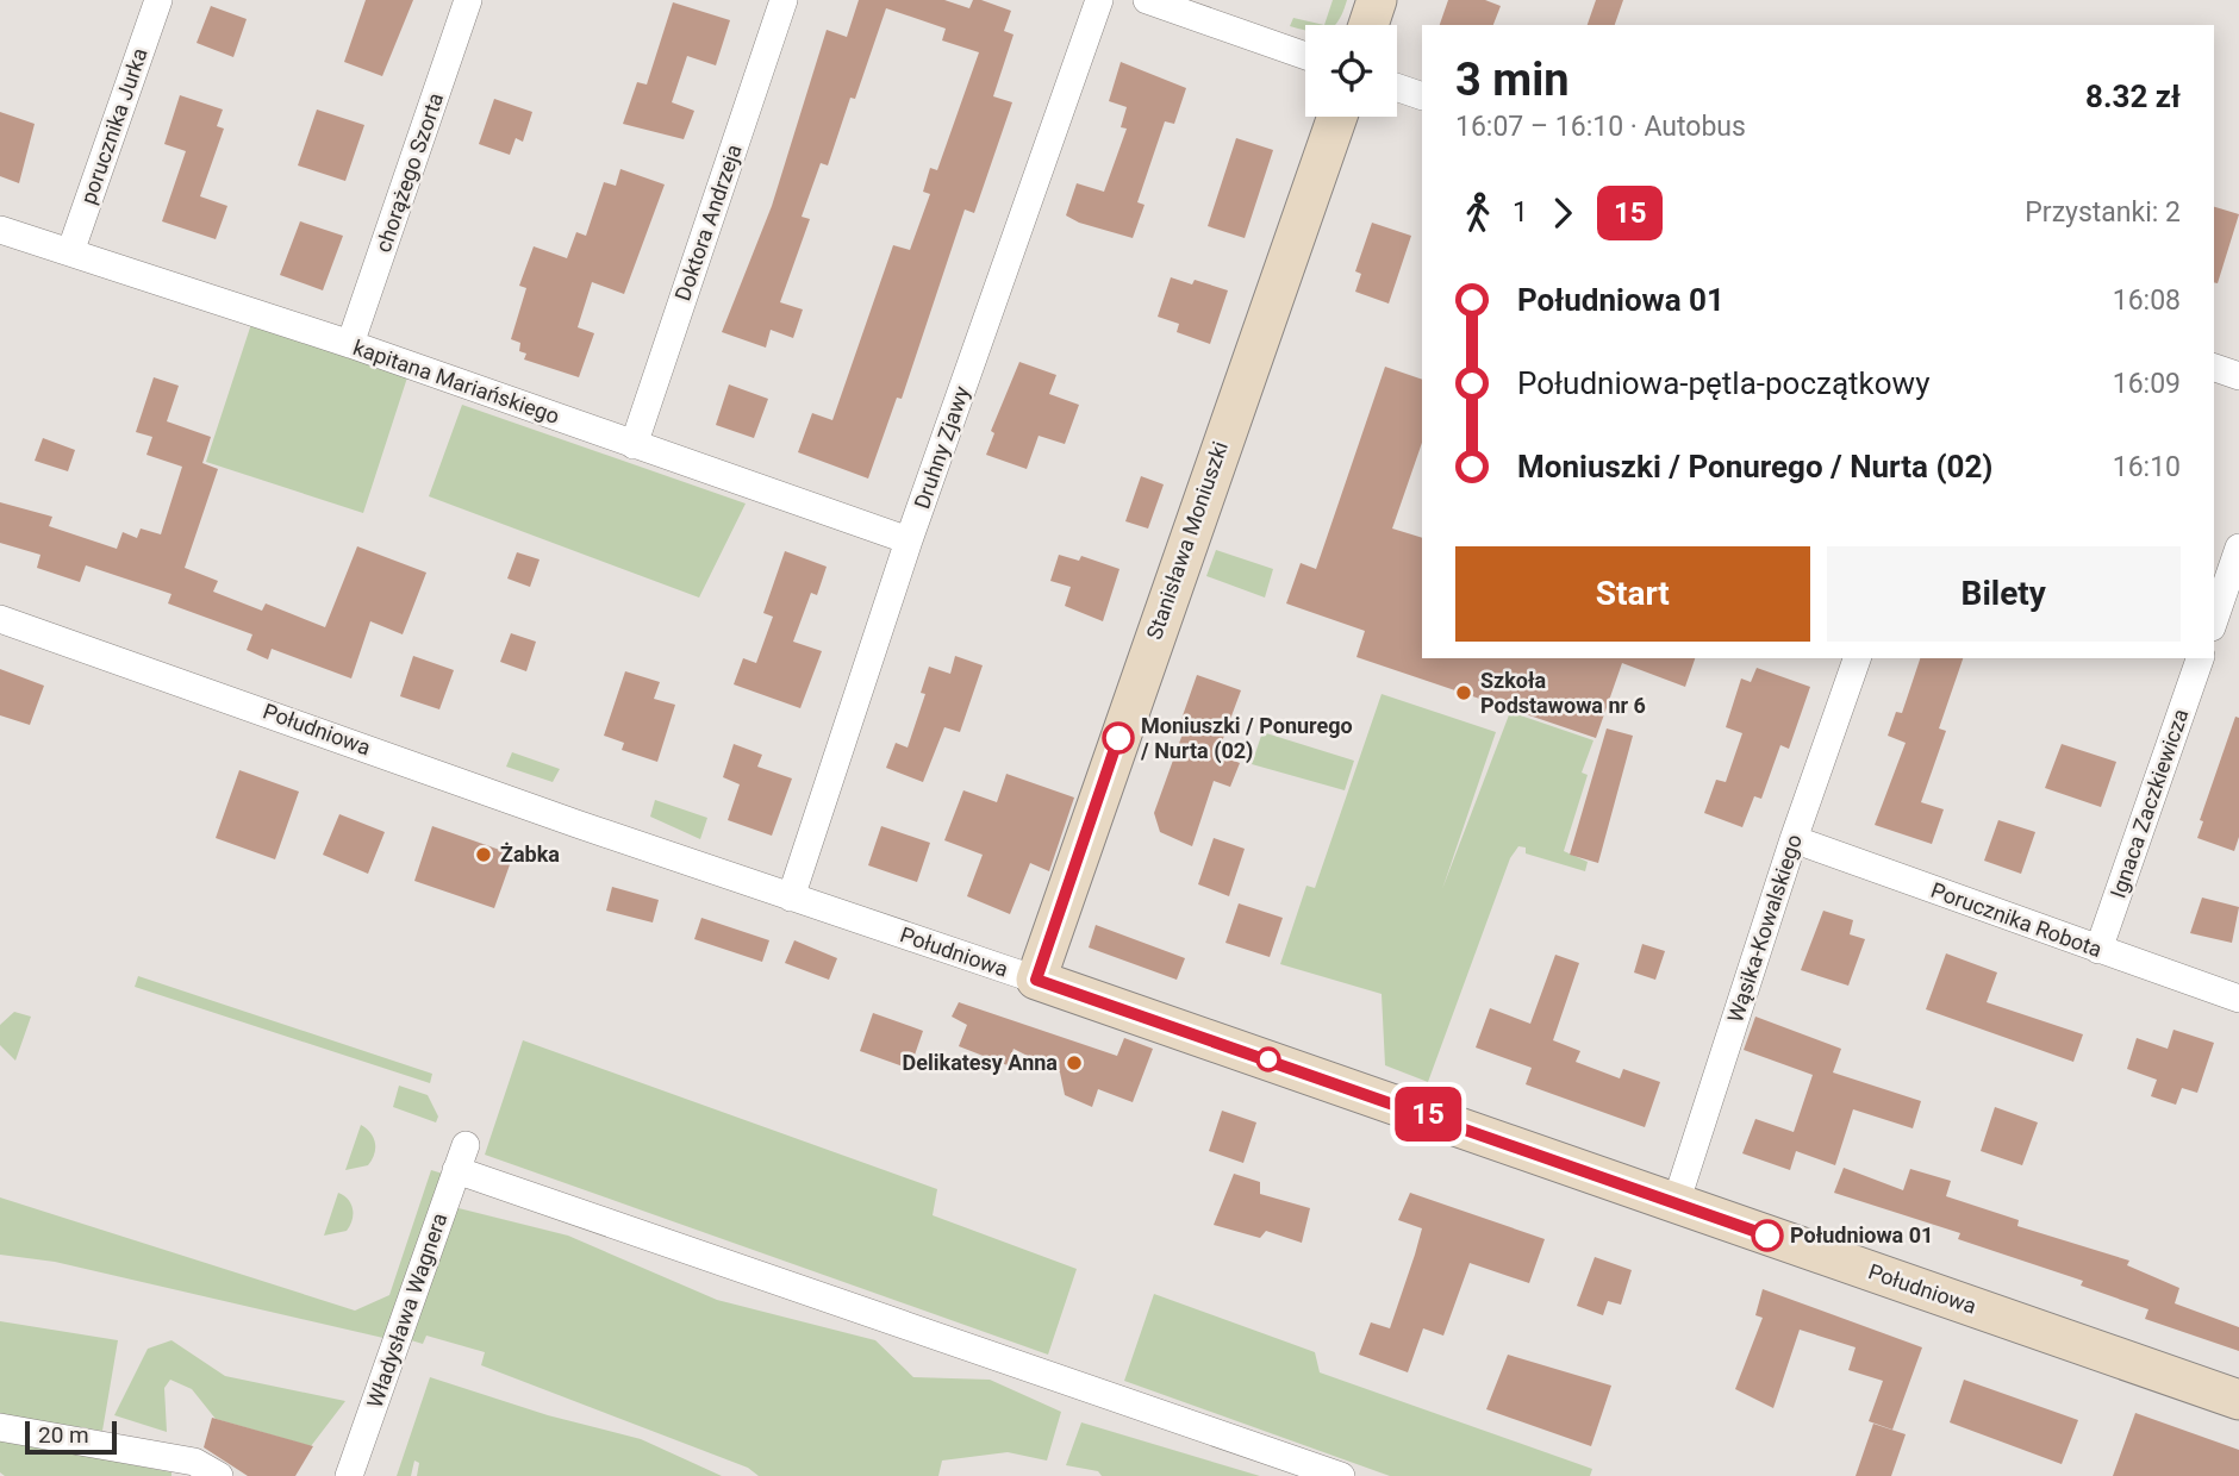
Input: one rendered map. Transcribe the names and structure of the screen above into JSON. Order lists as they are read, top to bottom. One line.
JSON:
{"streets":{"street":["porucznika Jurka","chorążego Szorta","Doktora Andrzeja","kapitana Mariańskiego","Druhny Zjawy","Stanisława Moniuszki","Południowa","Ignaca Zaczkiewicza","Porucznika Robota","Wąsika-Kowalskiego","Władysława Wagnera"]},"crossings":[["porucznika Jurka","kapitana Mariańskiego"],["chorążego Szorta","kapitana Mariańskiego"],["Doktora Andrzeja","kapitana Mariańskiego"],["kapitana Mariańskiego","Druhny Zjawy"],["Druhny Zjawy","Południowa"],["Stanisława Moniuszki","Południowa"],["Południowa","Wąsika-Kowalskiego"],["Ignaca Zaczkiewicza","Porucznika Robota"],["Porucznika Robota","Wąsika-Kowalskiego"]],"places":["Szkoła Podstawowa nr 6","Moniuszki / Ponurego / Nurta (02)","Żabka","Delikatesy Anna","Południowa 01"],"lines":["bus line 15"],"scale_bar":"20 m","page":{"on_map":"15","heading":["3 min","16:07 – 16:10 · Autobus","8.32 zł"],"legs":["1","15","Przystanki: 2"],"list":[{"name":"Południowa 01","value":"16:08"},{"name":"Południowa-pętla-początkowy","value":"16:09"},{"name":"Moniuszki / Ponurego / Nurta (02)","value":"16:10"}],"buttons":["Start","Bilety"],"scale":"20 m"}}
